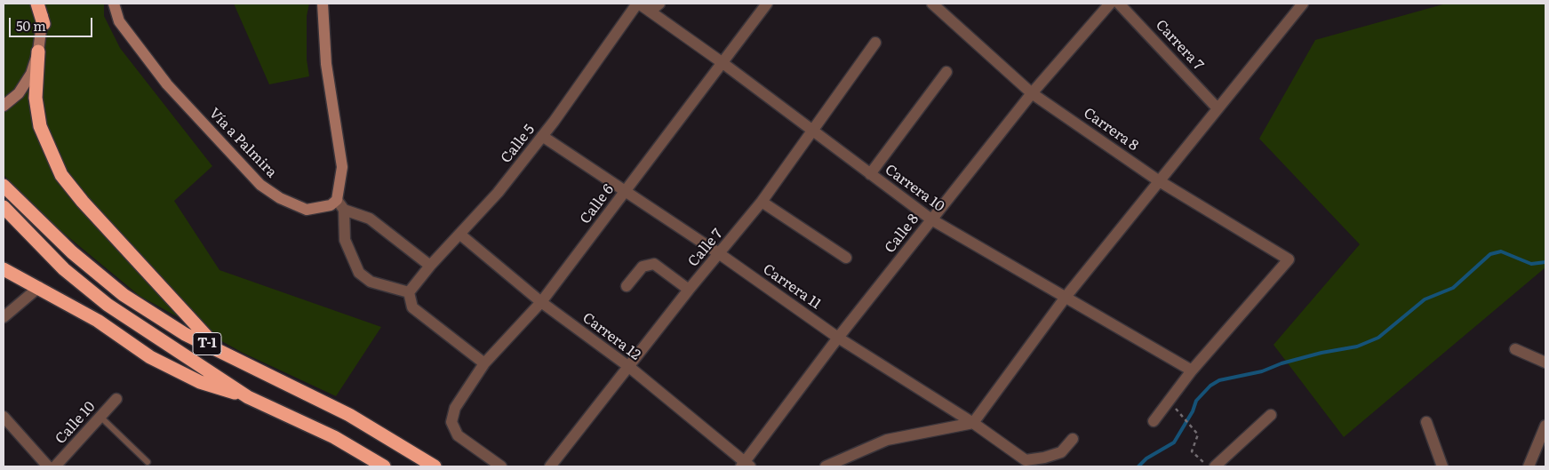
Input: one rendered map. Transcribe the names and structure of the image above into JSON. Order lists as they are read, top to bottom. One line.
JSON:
{"streets":{"highway":["T-1"],"street":["Carrera 7","Carrera 8","Vía a Palmira","Calle 5","Carrera 10","Calle 6","Calle 8","Calle 7","Carrera 11","Carrera 12","Calle 10"]},"crossings":[["Carrera 8","Carrera 10"],["Carrera 8","Calle 8"],["Calle 5","Carrera 10"],["Calle 5","Carrera 11"],["Calle 5","Carrera 12"],["Carrera 10","Calle 6"],["Carrera 10","Calle 8"],["Carrera 10","Calle 7"],["Calle 6","Carrera 11"],["Calle 6","Carrera 12"],["Calle 8","Carrera 11"],["Calle 8","Carrera 12"],["Calle 7","Carrera 11"],["Calle 7","Carrera 12"]],"scale_bar":"50 m"}
